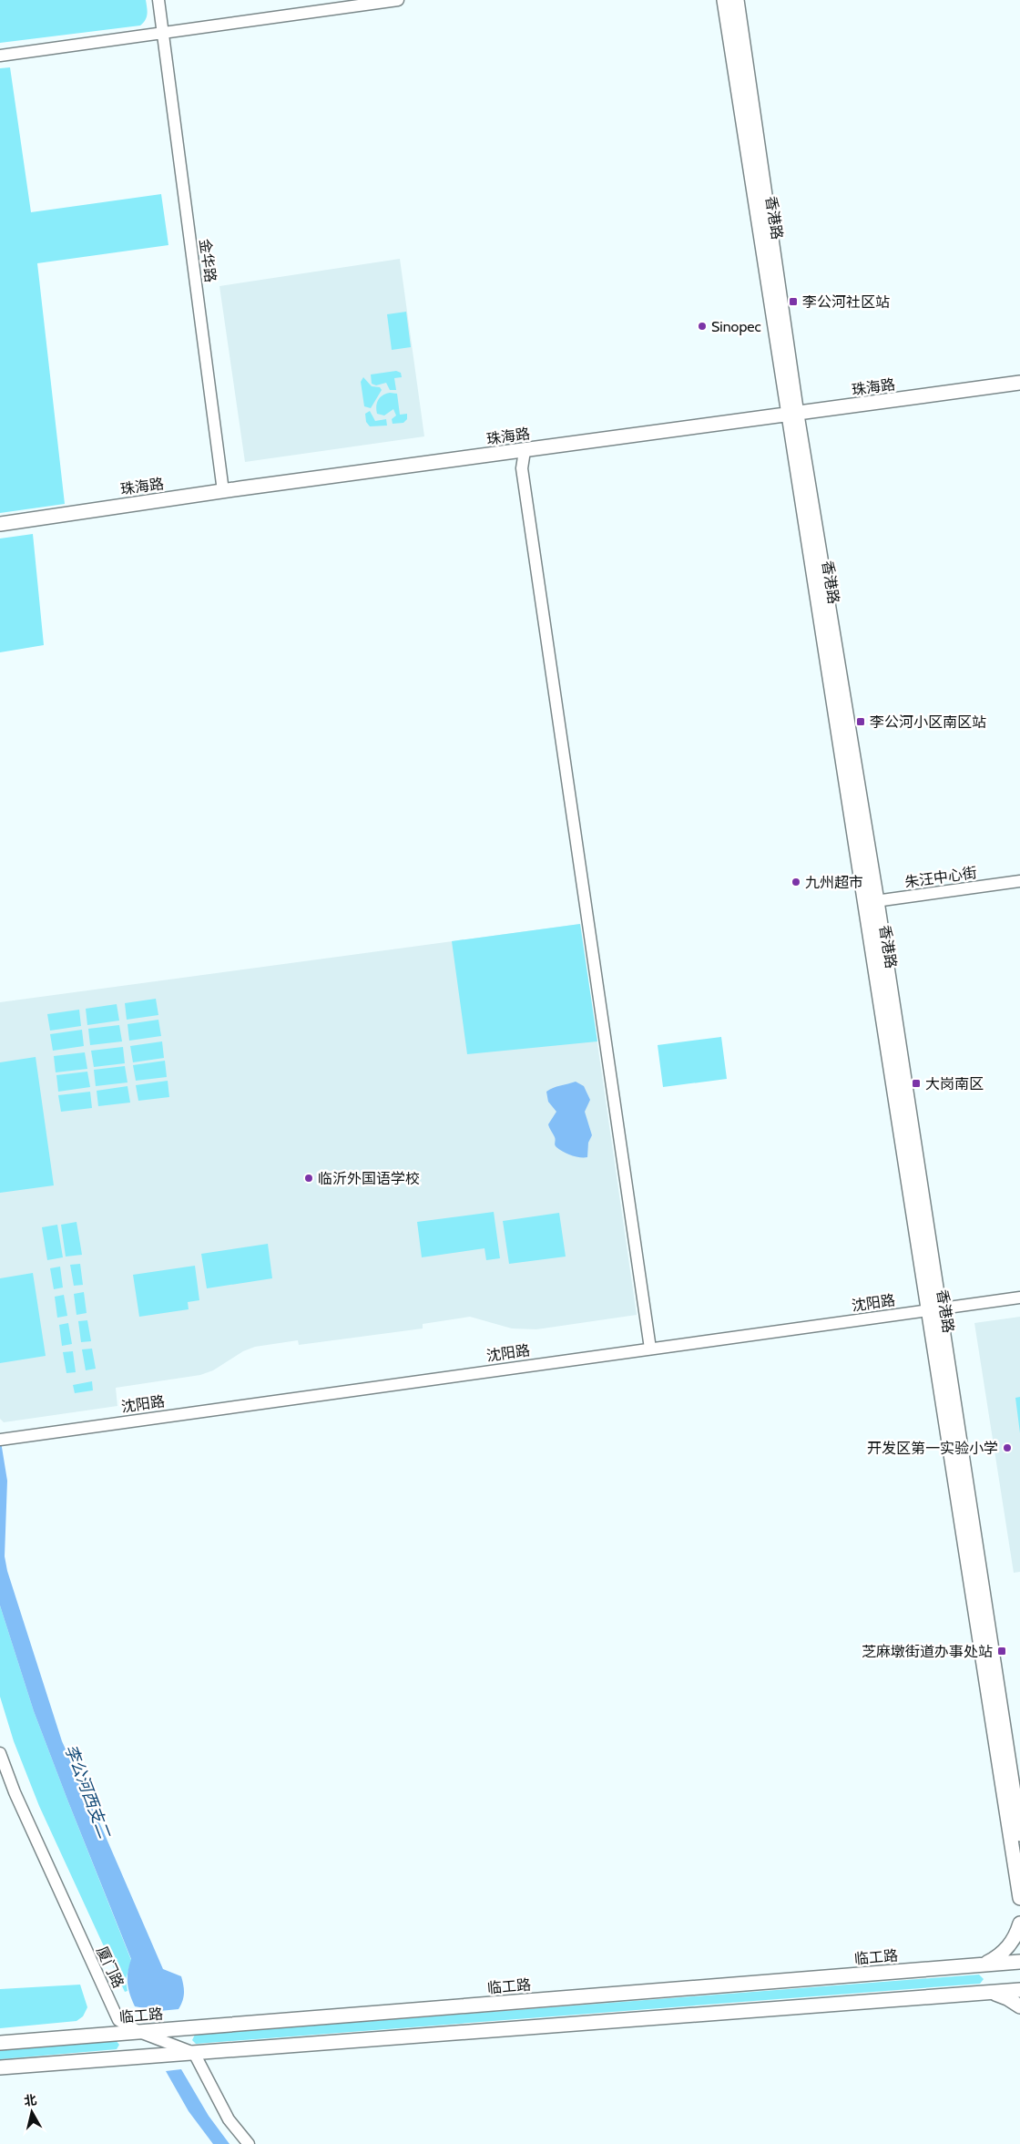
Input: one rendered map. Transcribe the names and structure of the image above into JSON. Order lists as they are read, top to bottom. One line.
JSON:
{"streets":{"main road":["香港路","珠海路","临工路"],"street":["金华路","朱汪中心街","沈阳路","厦门路"]},"crossings":[["香港路","珠海路"],["香港路","朱汪中心街"],["香港路","沈阳路"],["金华路","珠海路"],["临工路","厦门路"]],"water":["李公河西支二"],"places":{"transit":["李公河社区站","李公河小区南区站","大岗南区","芝麻墩街道办事处站"],"other":["Sinopec","九州超市","临沂外国语学校","开发区第一实验小学"]},"north":"top"}
